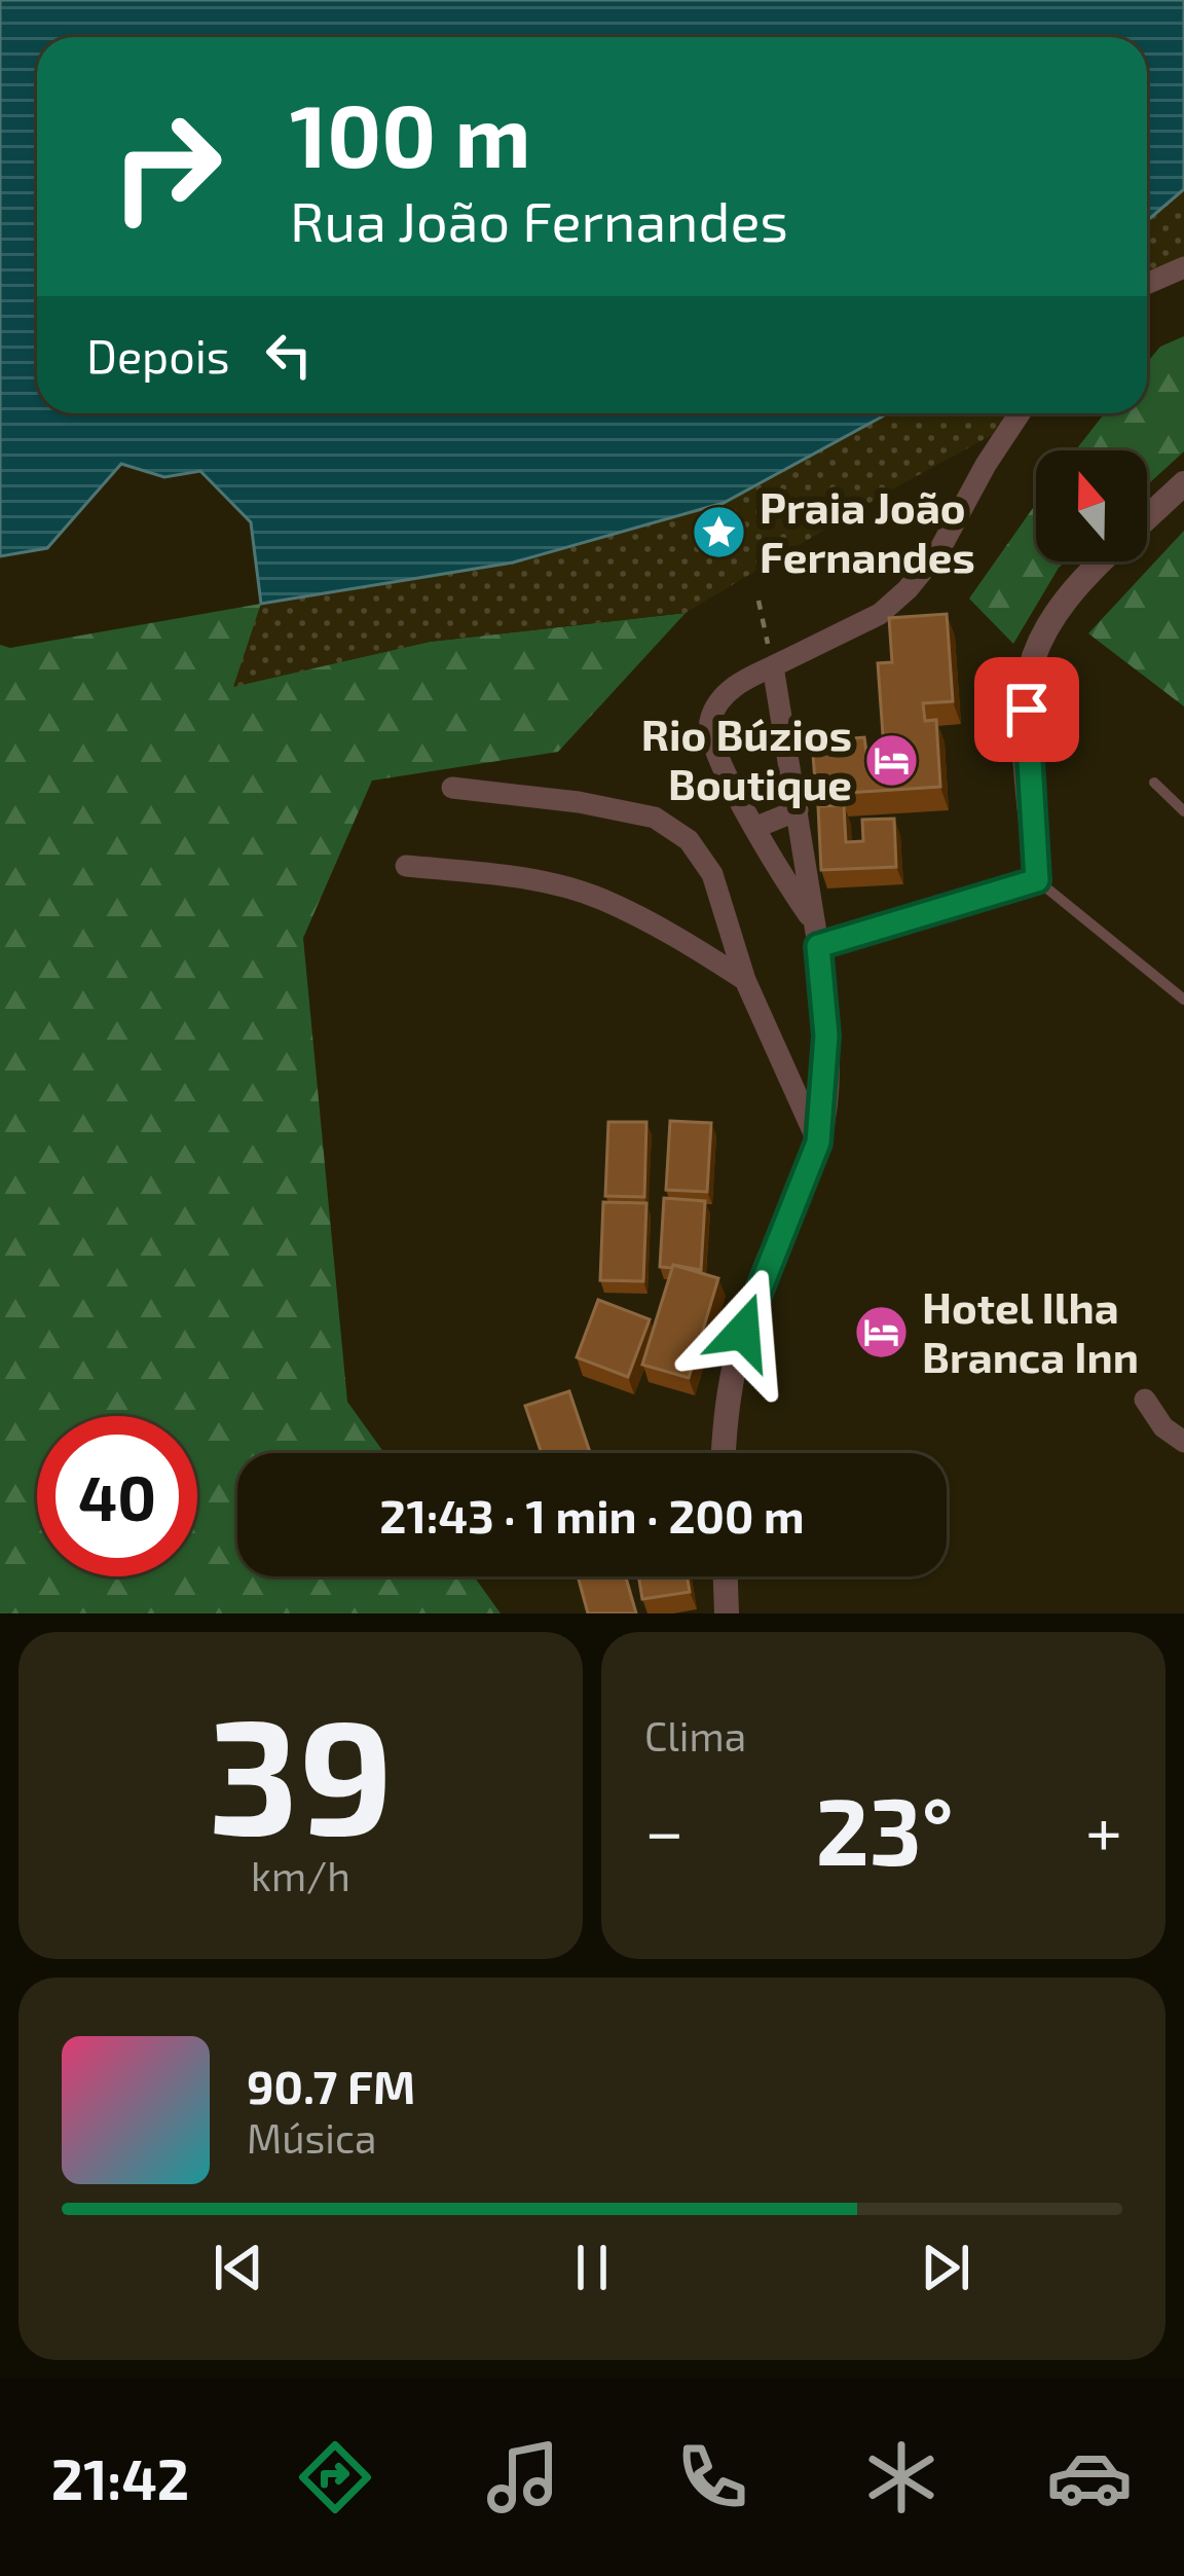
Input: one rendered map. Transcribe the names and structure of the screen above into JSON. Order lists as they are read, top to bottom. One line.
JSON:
{"places":{"place":["Praia João Fernandes"],"hotel":["Rio Búzios Boutique","Hotel Ilha Branca Inn"]},"north":"top","page":{"turn":["100 m","Rua João Fernandes"],"then":"Depois","limit":"40","trip":"21:43 · 1 min · 200 m","tile":[["39","km/h"],"Clima"],"heat":["−","23°","+"],"song":["90.7 FM","Música"],"tabs":"21:42"}}
